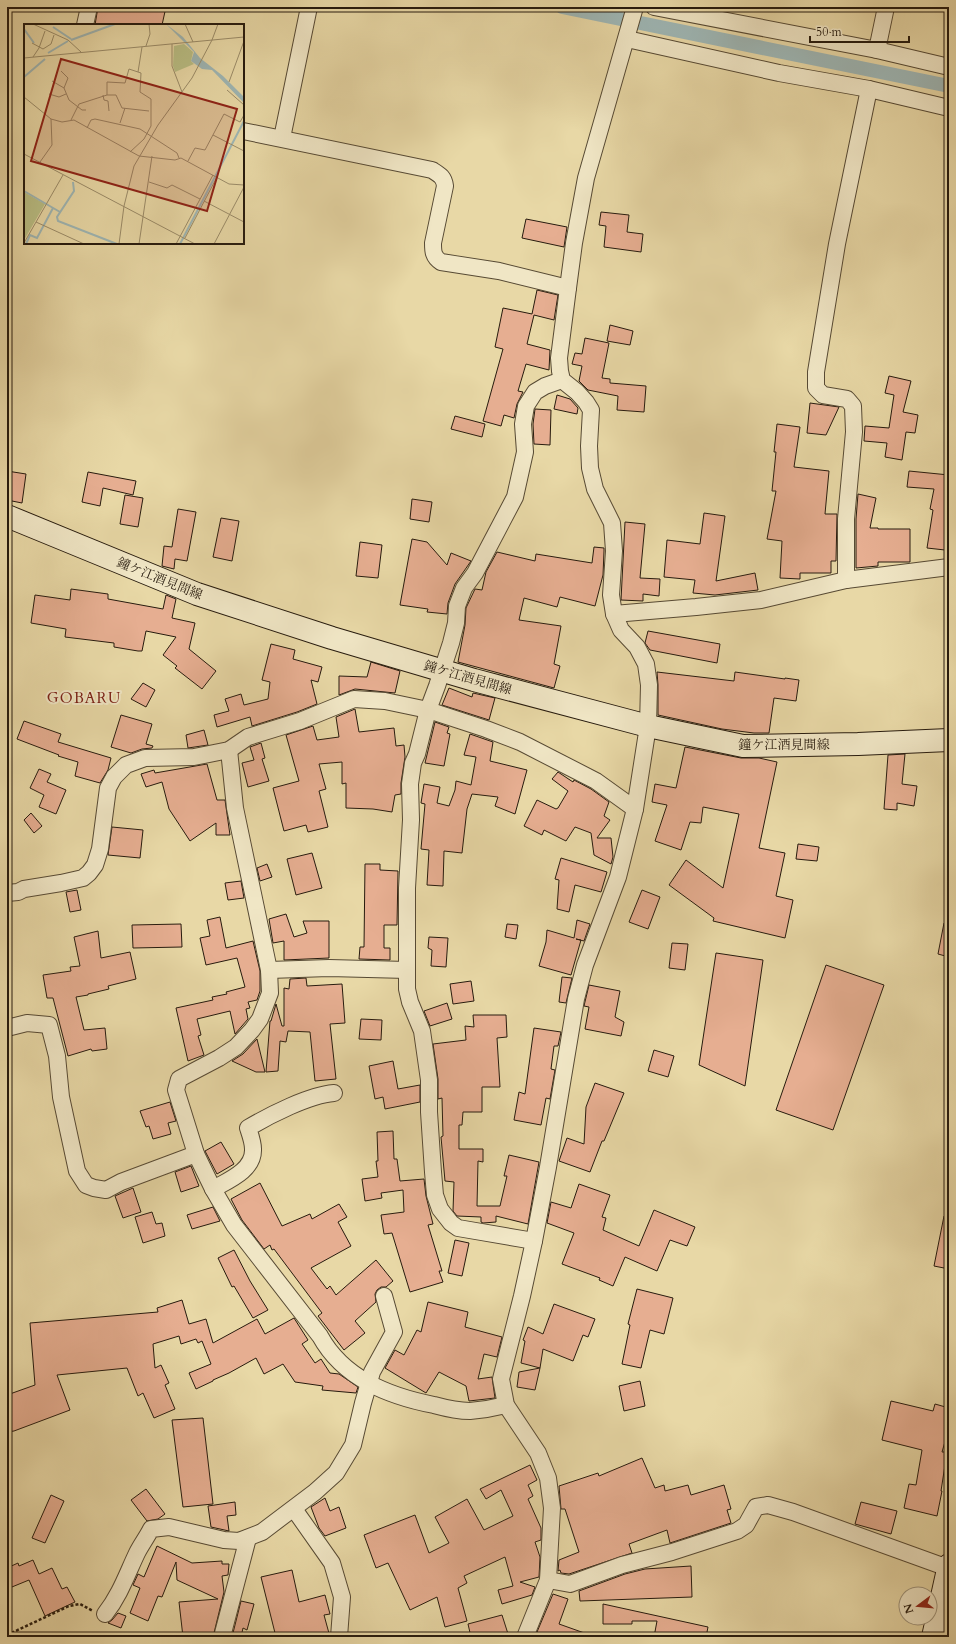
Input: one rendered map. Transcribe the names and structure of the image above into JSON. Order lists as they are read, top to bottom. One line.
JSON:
{"streets":{"main road":["鐘ケ江酒見間線"]},"districts":["GOBARU"],"scale_bar":"50 m","north":"left"}
